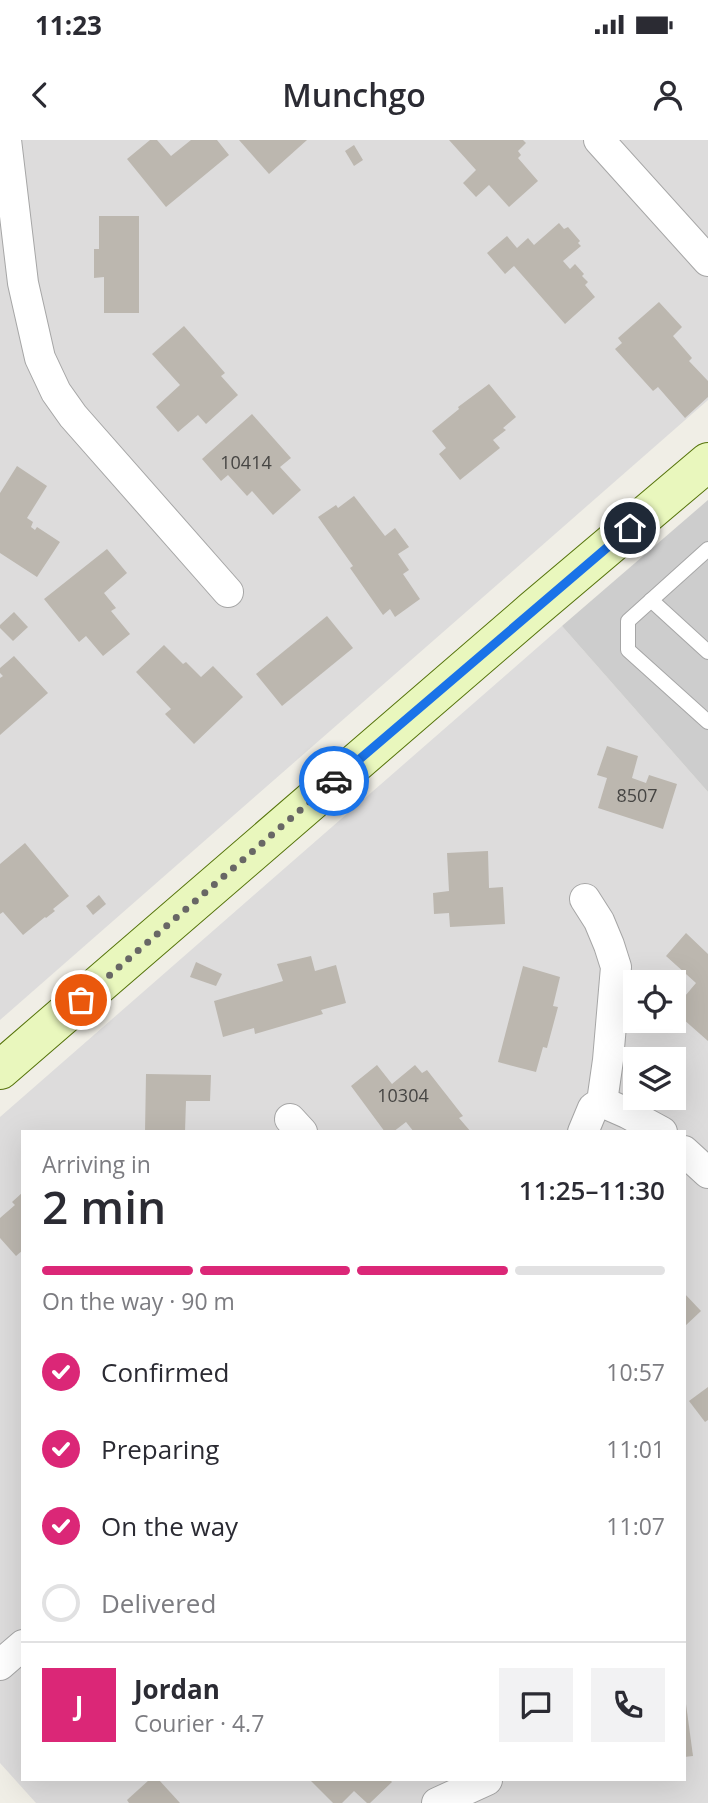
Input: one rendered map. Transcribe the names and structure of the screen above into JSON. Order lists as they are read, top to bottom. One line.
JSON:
{"house_numbers":["10414","8507","10304"],"page":{"status":"11:23","header":"Munchgo","heading":["2 min","Arriving in","11:25–11:30"],"panel":["Jordan","Courier · 4.7"],"bar":"On the way · 90 m","list":[["Confirmed","10:57"],["Preparing","11:01"],["On the way","11:07"],"Delivered"],"round":"J"}}
